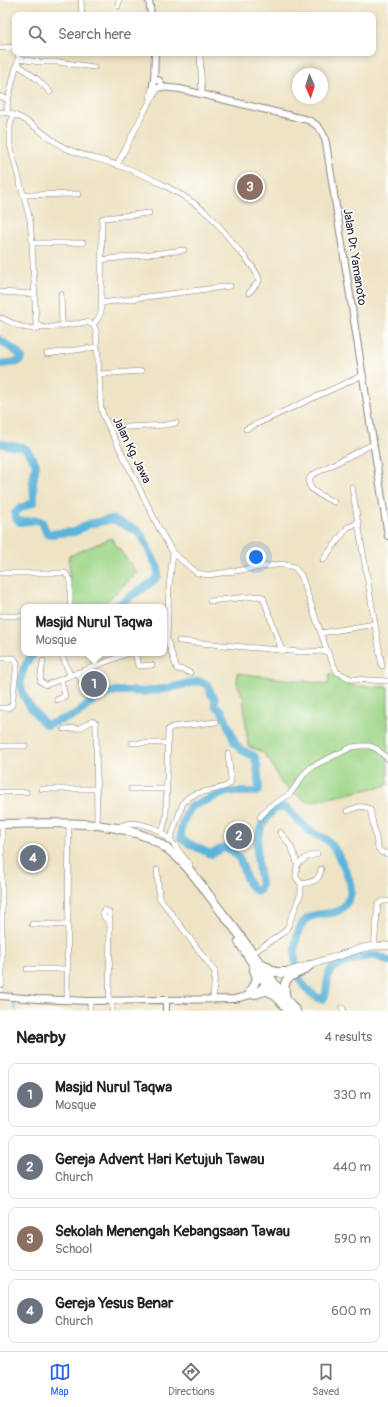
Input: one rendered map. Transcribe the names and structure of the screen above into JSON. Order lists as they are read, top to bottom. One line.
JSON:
{"streets":{"street":["Jalan Dr. Yamanoto","Jalan Kg. Jawa"]},"north":"bottom","page":{"search":"Search here","pins":["3","1","2","4"],"popup":["Masjid Nurul Taqwa","Mosque"],"heading":["Nearby","4 results"],"list":[{"mark":"1","name":"Masjid Nurul Taqwa","note":"Mosque","value":"330 m"},{"mark":"2","name":"Gereja Advent Hari Ketujuh Tawau","note":"Church","value":"440 m"},{"mark":"3","name":"Sekolah Menengah Kebangsaan Tawau","note":"School","value":"590 m"},{"mark":"4","name":"Gereja Yesus Benar","note":"Church","value":"600 m"}],"nav":["Map","Directions","Saved"]}}
